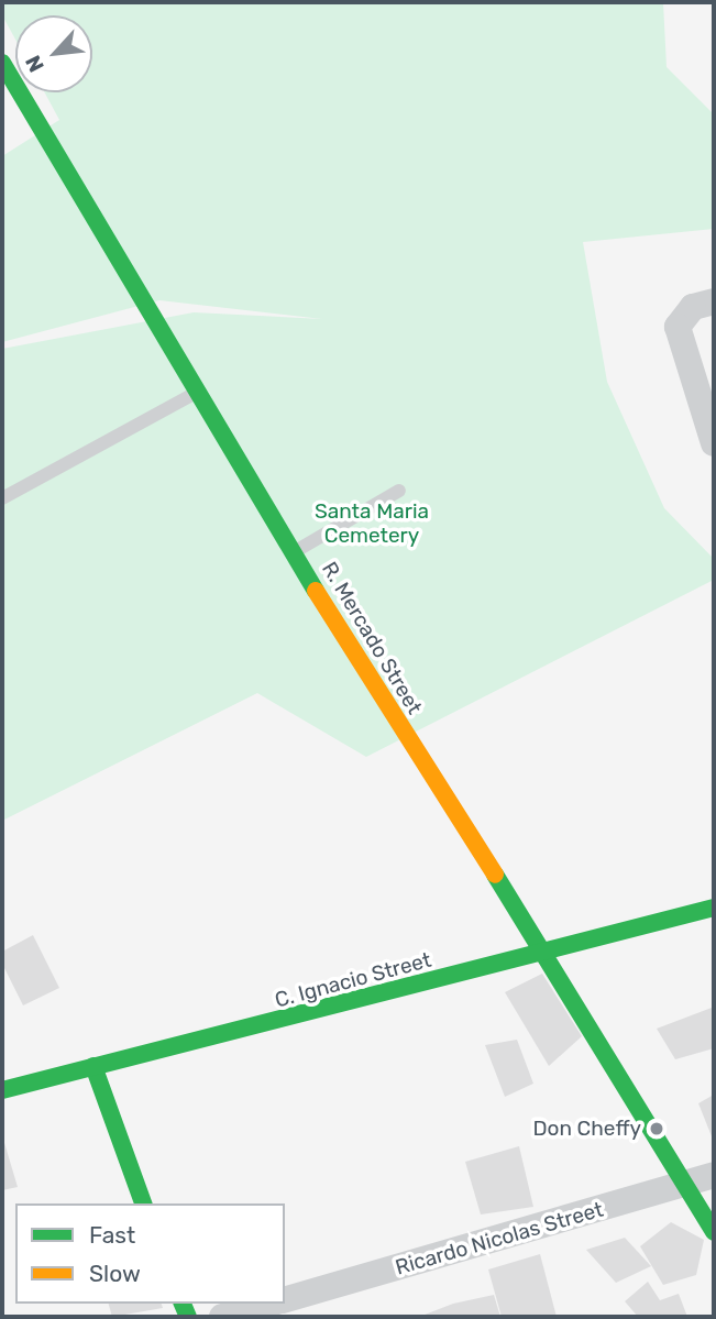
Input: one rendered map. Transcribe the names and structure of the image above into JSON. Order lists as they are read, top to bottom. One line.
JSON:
{"streets":{"street":["R. Mercado Street","C. Ignacio Street","Ricardo Nicolas Street"]},"crossings":[["R. Mercado Street","C. Ignacio Street"],["R. Mercado Street","Ricardo Nicolas Street"]],"parks":["Santa Maria Cemetery"],"places":["Don Cheffy"],"legend":["Fast","Slow"],"north":"bottom left"}
